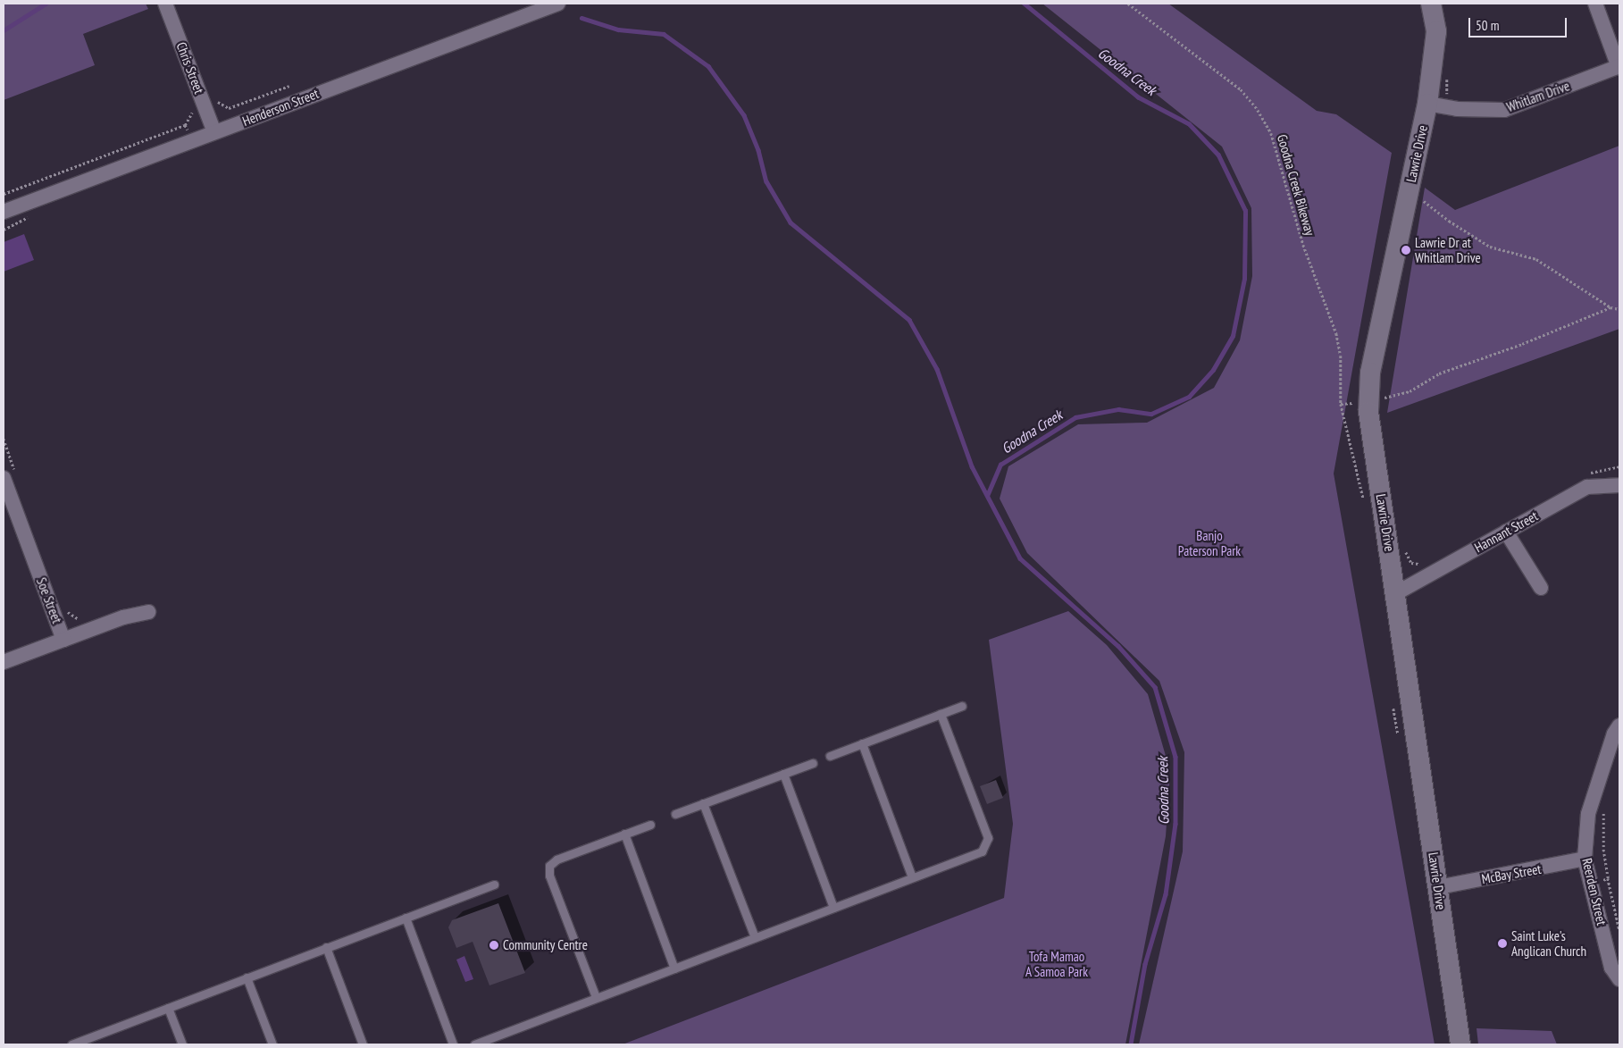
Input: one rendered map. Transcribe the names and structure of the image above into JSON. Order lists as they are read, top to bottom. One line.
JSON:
{"streets":{"street":["Chris Street","Whitlam Drive","Henderson Street","Lawrie Drive","Hannant Street","Soe Street","McBay Street","Reerden Street"],"path":["Goodna Creek Bikeway"]},"crossings":[["Chris Street","Henderson Street"],["Whitlam Drive","Lawrie Drive"],["Lawrie Drive","Hannant Street"],["Lawrie Drive","McBay Street"],["McBay Street","Reerden Street"]],"water":["Goodna Creek"],"parks":["Banjo Paterson Park","Tofa Mamao A Samoa Park"],"places":["Lawrie Dr at Whitlam Drive","Saint Luke's Anglican Church","Community Centre"],"scale_bar":"50 m"}
